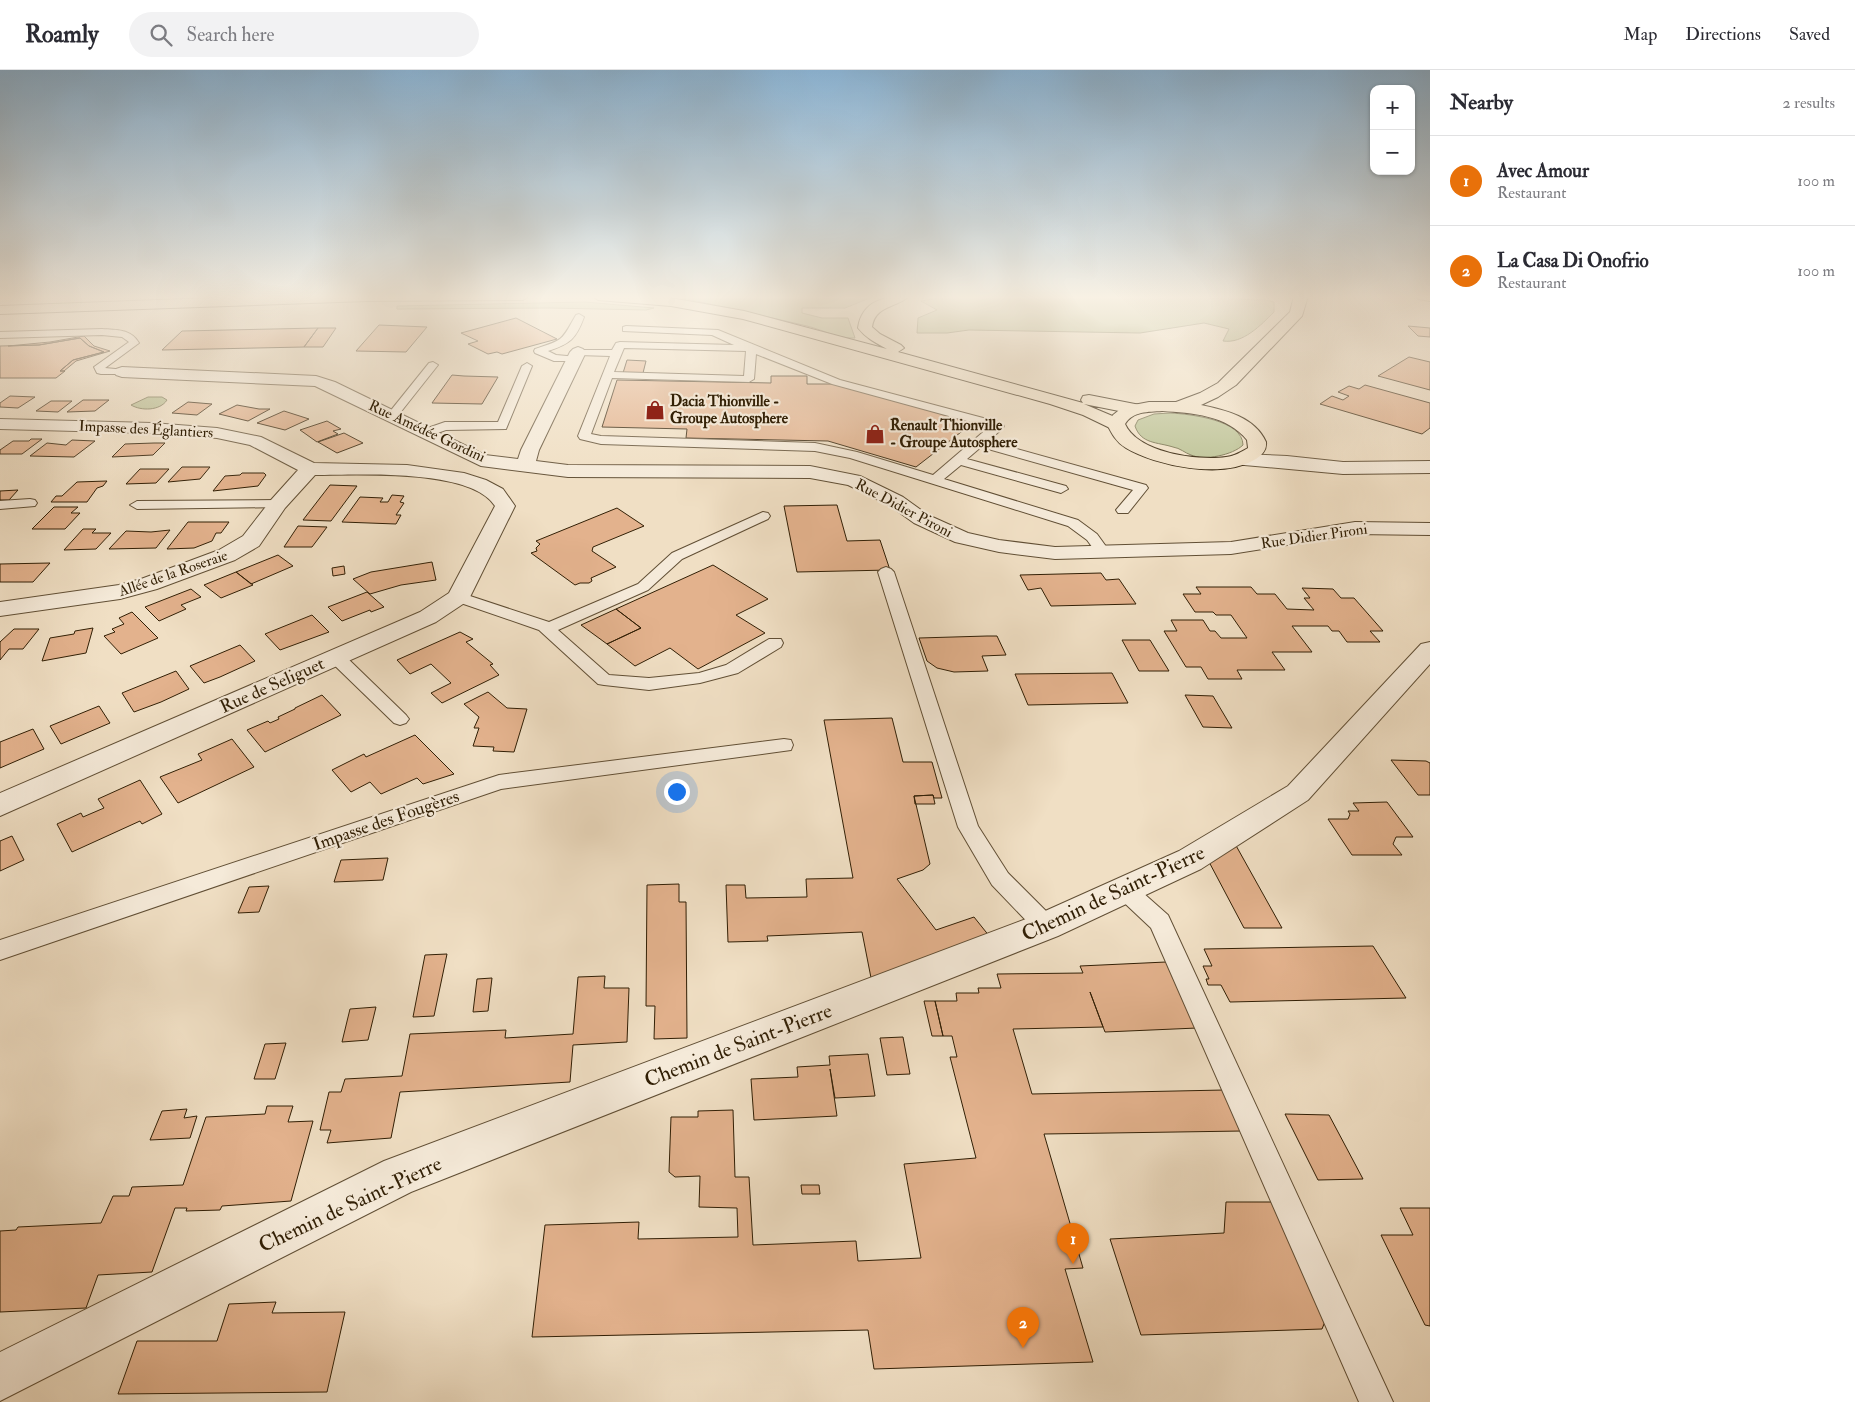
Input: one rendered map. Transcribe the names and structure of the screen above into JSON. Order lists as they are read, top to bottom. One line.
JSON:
{"streets":{"street":["Impasse des Églantiers","Rue Amédée Gordini","Rue Didier Pironi","Allée de la Roseraie","Rue de Seliguet","Chemin de Saint-Pierre"],"lane":["Impasse des Fougères"]},"crossings":[["Impasse des Églantiers","Allée de la Roseraie"],["Impasse des Églantiers","Rue de Seliguet"],["Rue Amédée Gordini","Rue Didier Pironi"],["Allée de la Roseraie","Rue de Seliguet"]],"places":{"shop":["Dacia Thionville - Groupe Autosphere","Renault Thionville - Groupe Autosphere"]},"page":{"header":"Roamly","search":"Search here","nav":["Map","Directions","Saved"],"heading":["Nearby","2 results"],"map_buttons":["+","−"],"list":[{"mark":"1","name":"Avec Amour","note":"Restaurant","value":"100 m"},{"mark":"2","name":"La Casa Di Onofrio","note":"Restaurant","value":"100 m"}],"pins":["1","2"]}}
